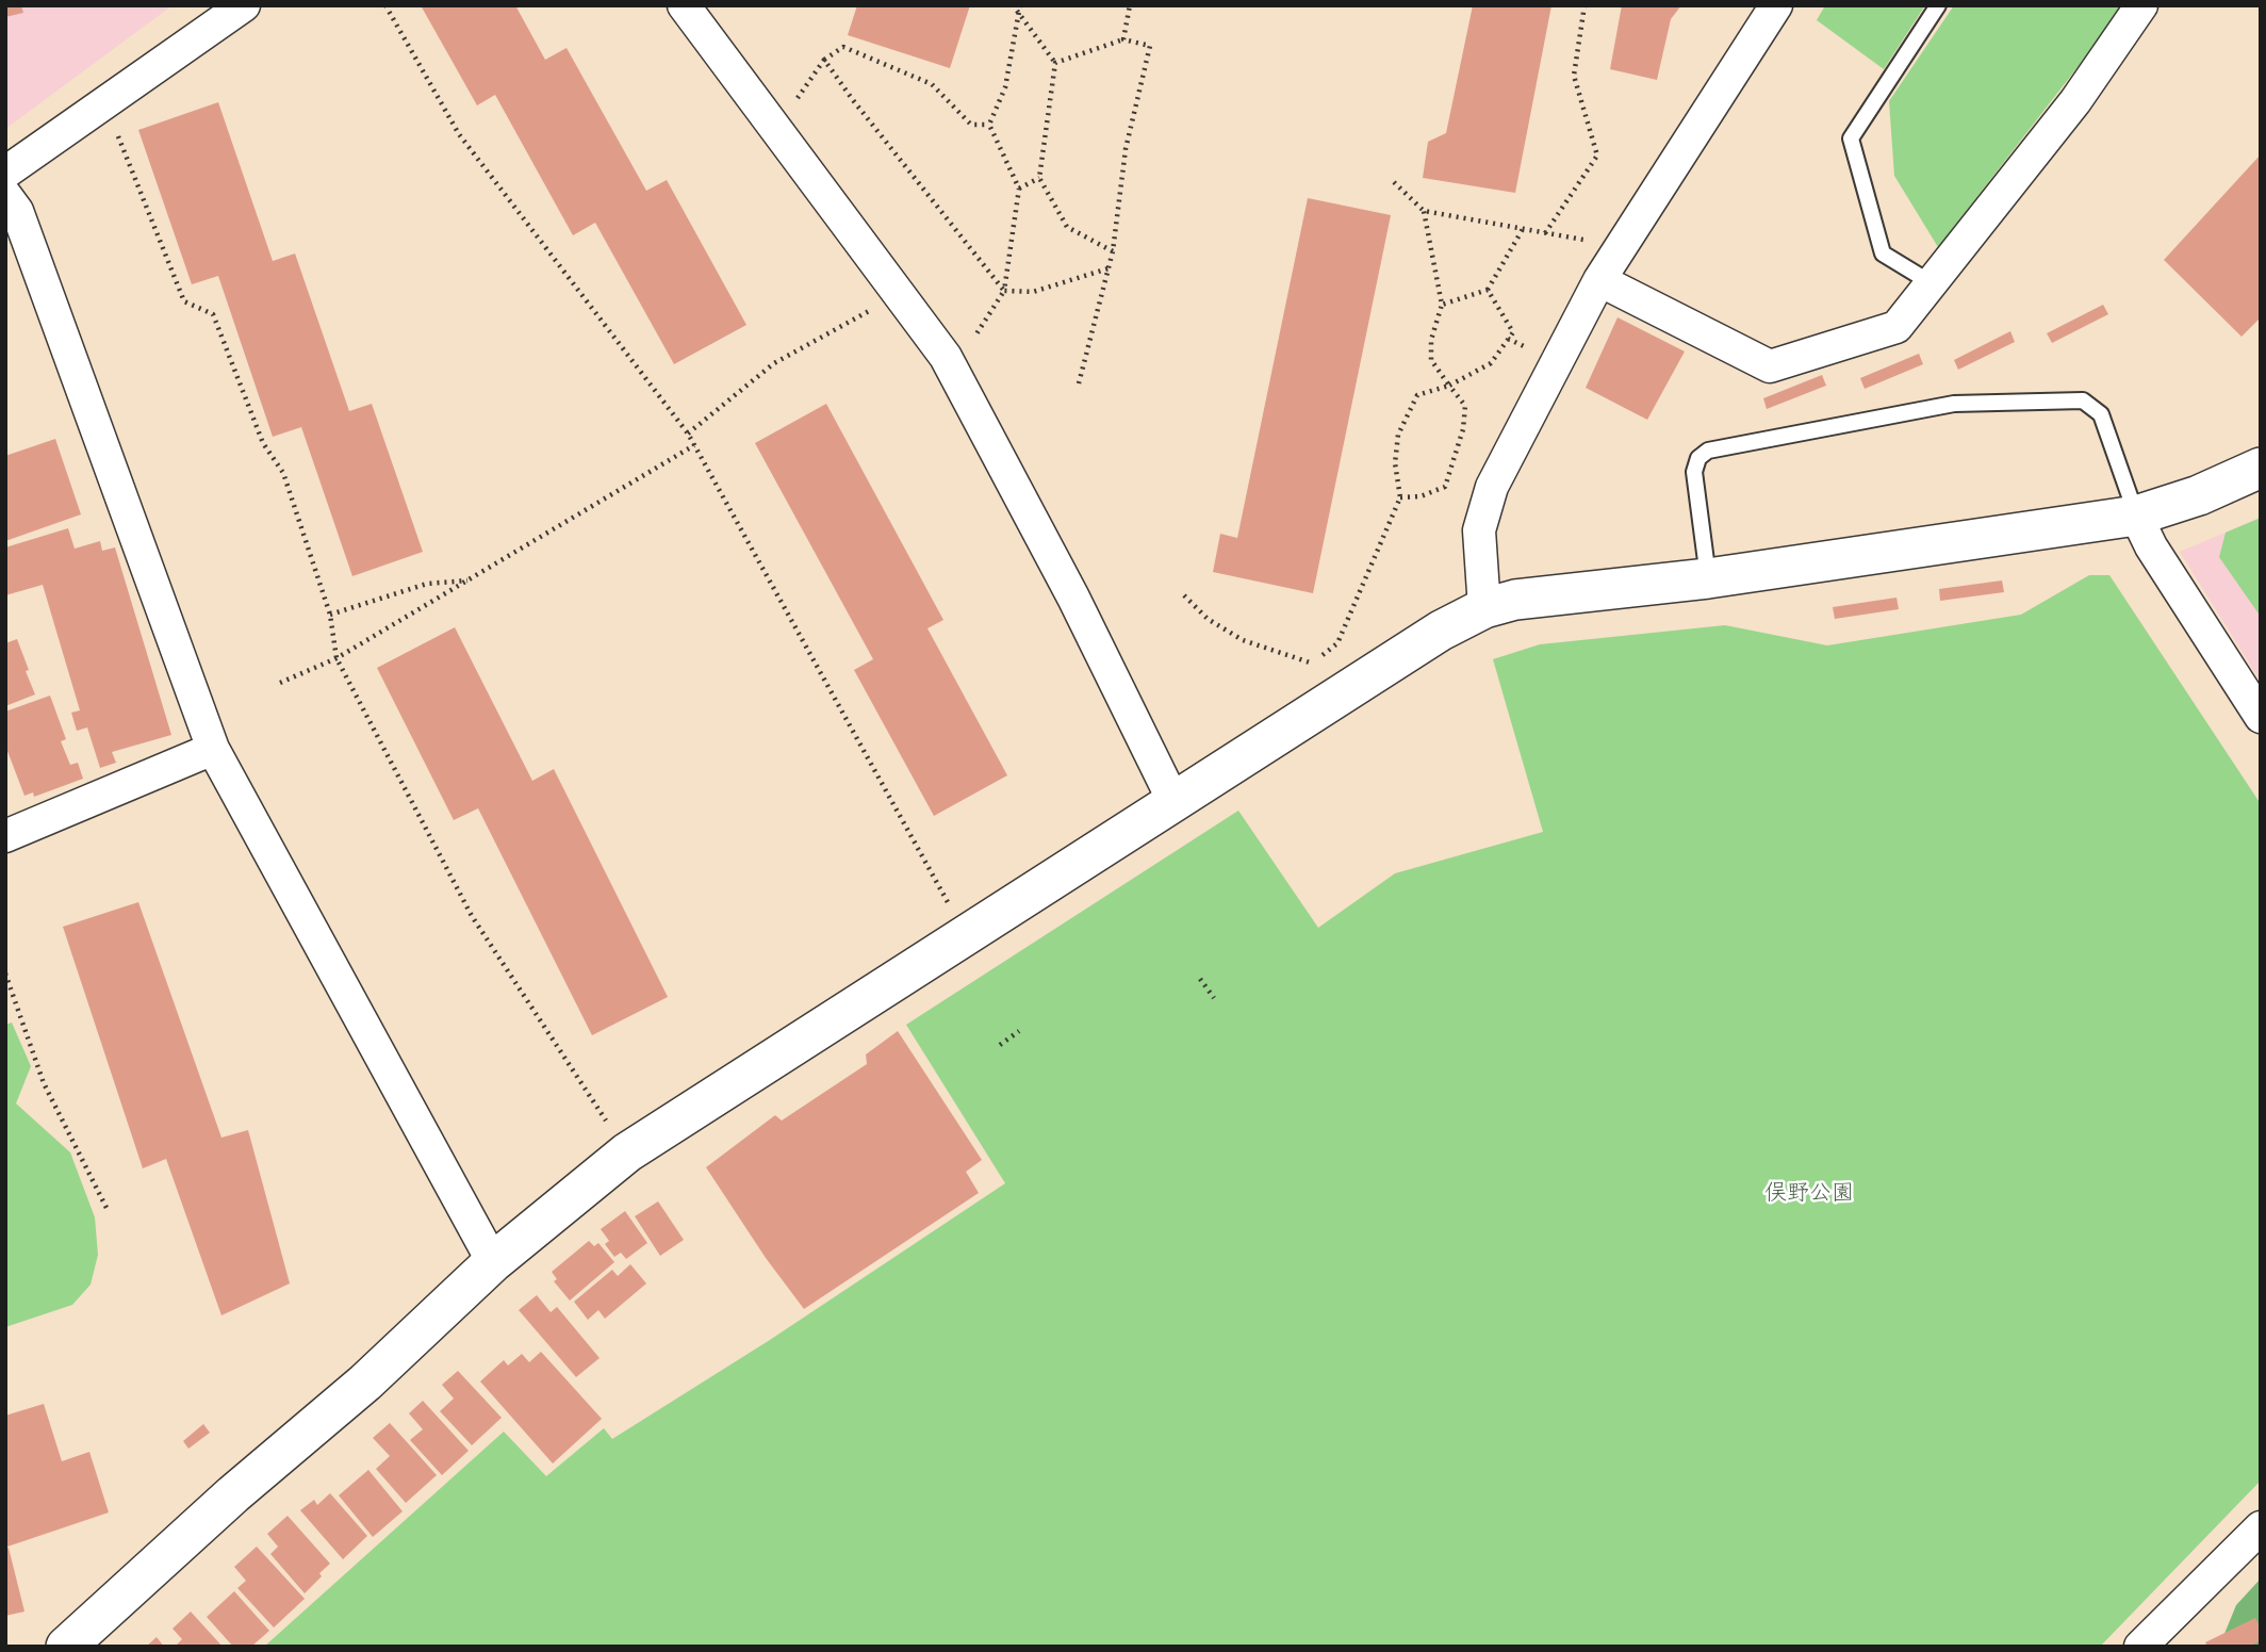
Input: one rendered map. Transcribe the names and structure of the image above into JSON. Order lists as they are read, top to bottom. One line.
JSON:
{"parks":["俣野公園"]}
